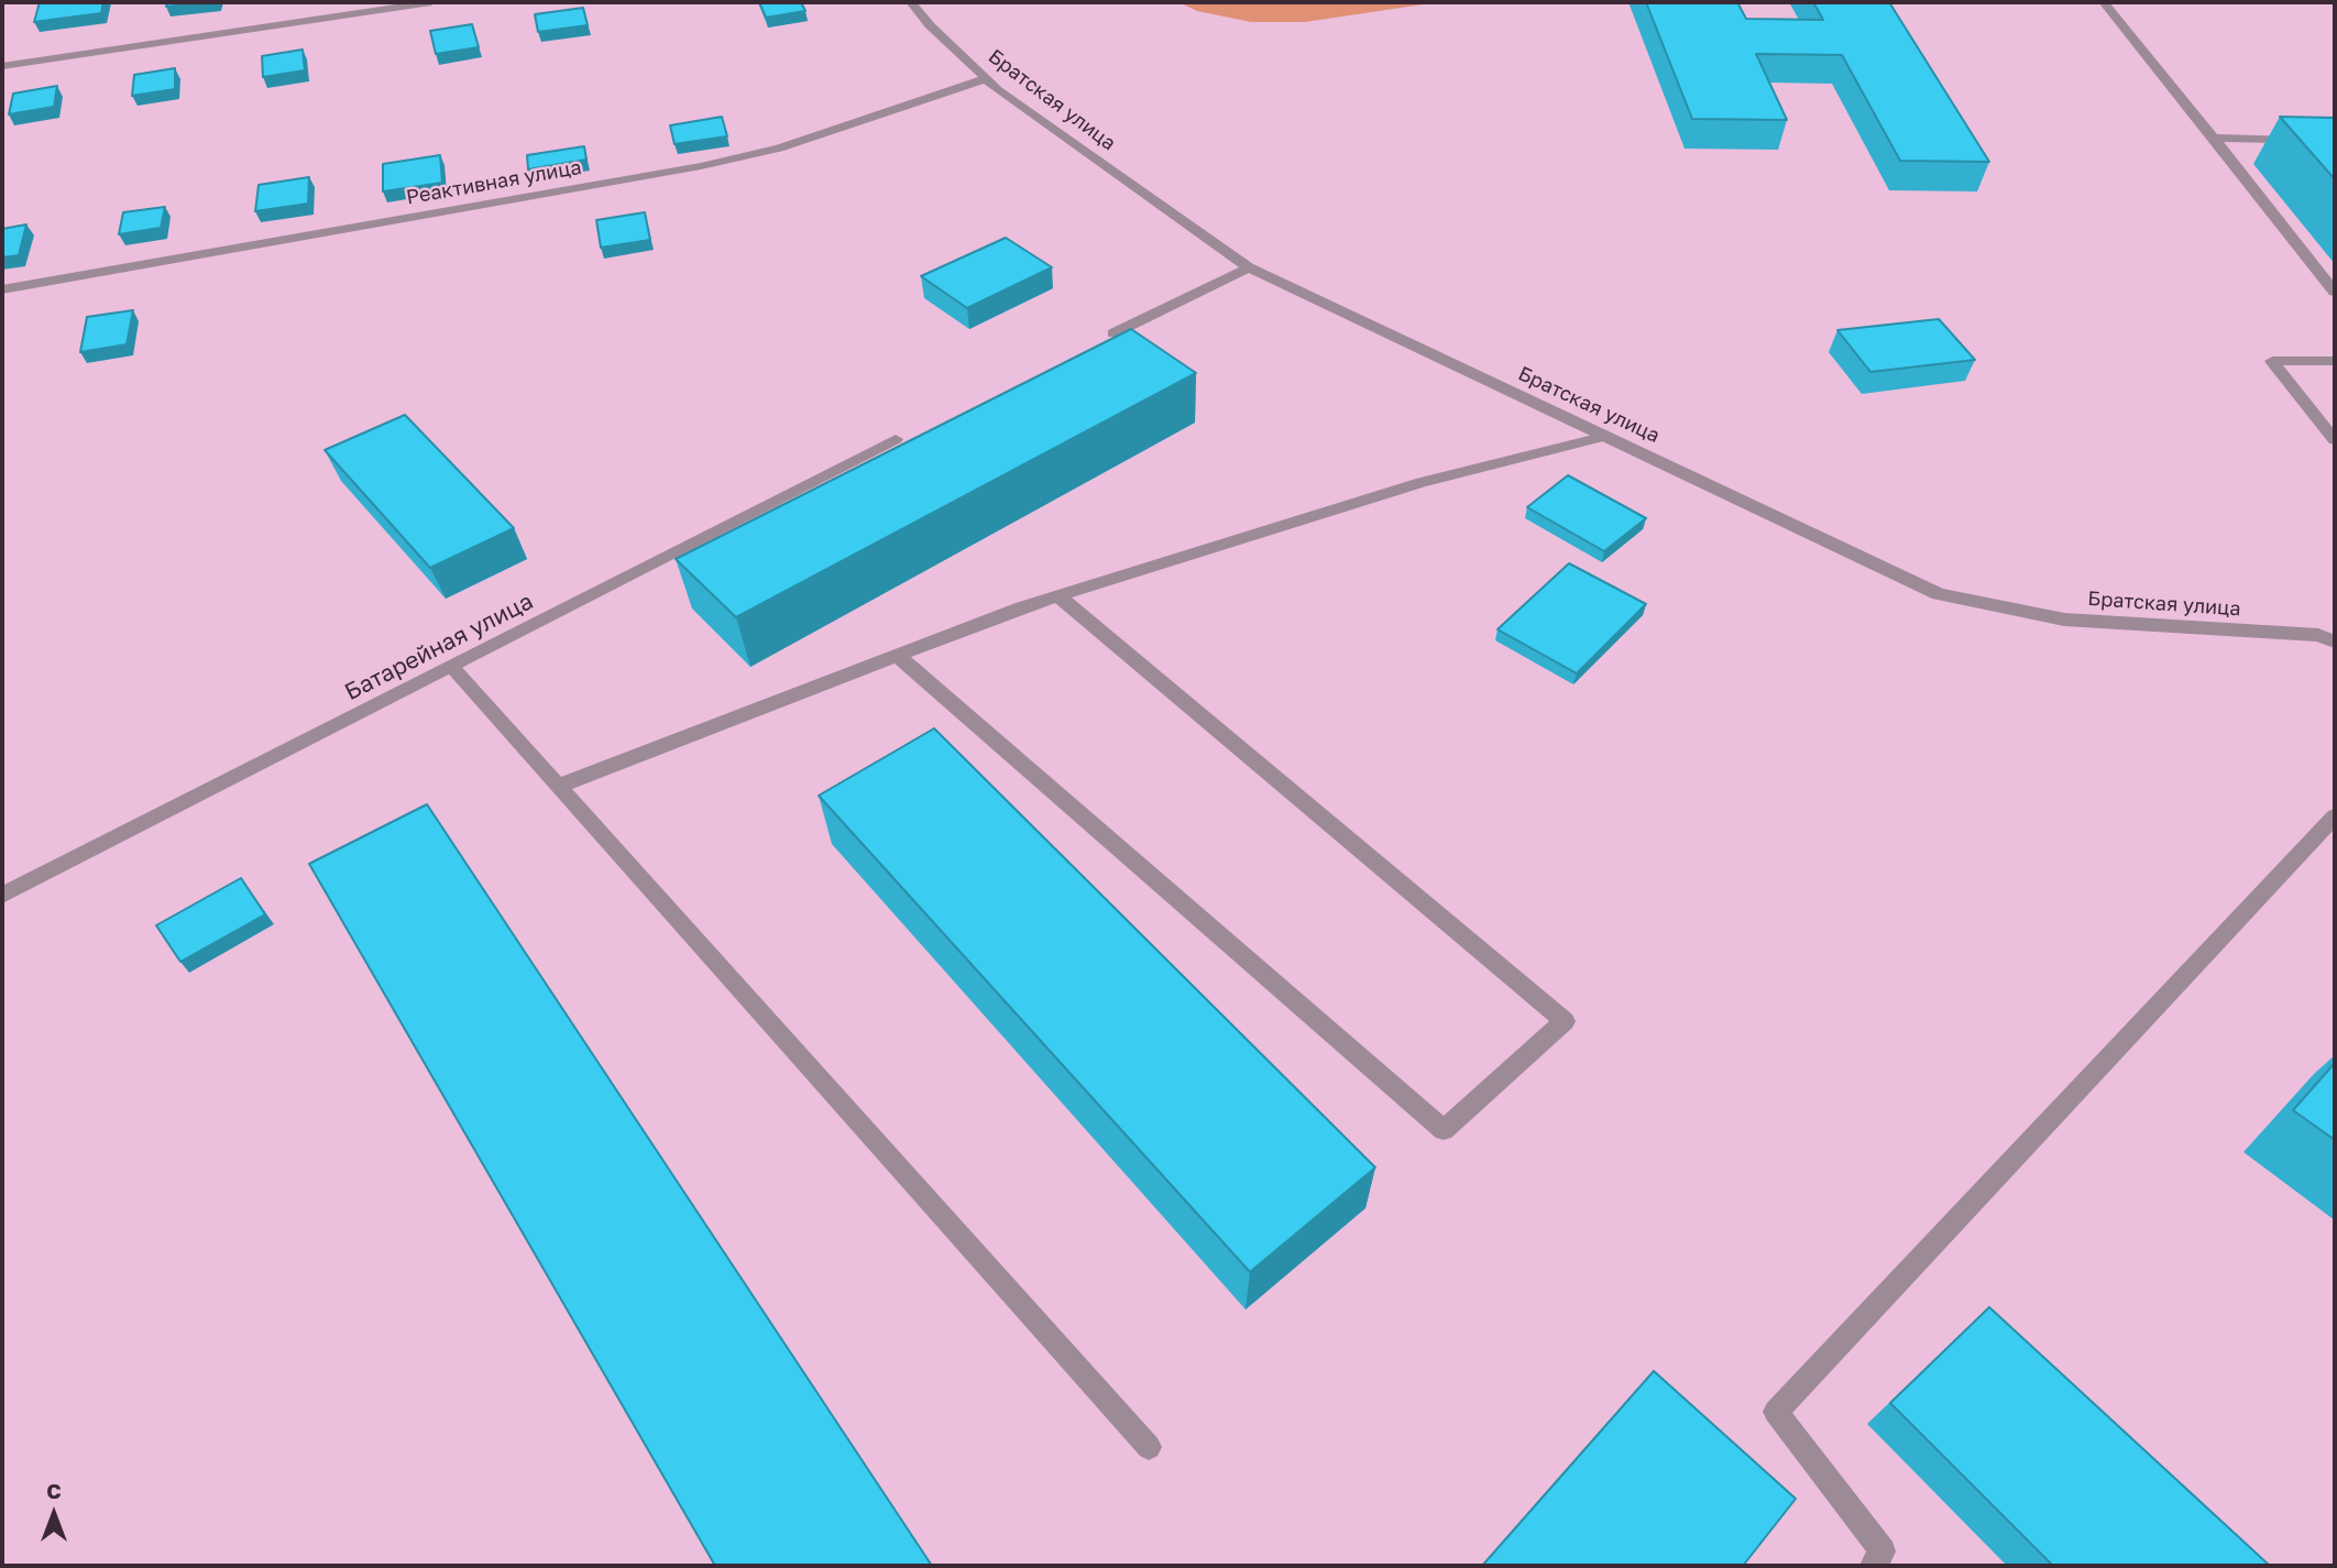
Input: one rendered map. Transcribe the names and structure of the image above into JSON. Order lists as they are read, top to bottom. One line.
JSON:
{"streets":{"street":["Братская улица","Реактивная улица","Батарейная улица"]},"crossings":[["Братская улица","Реактивная улица"]],"north":"top"}
